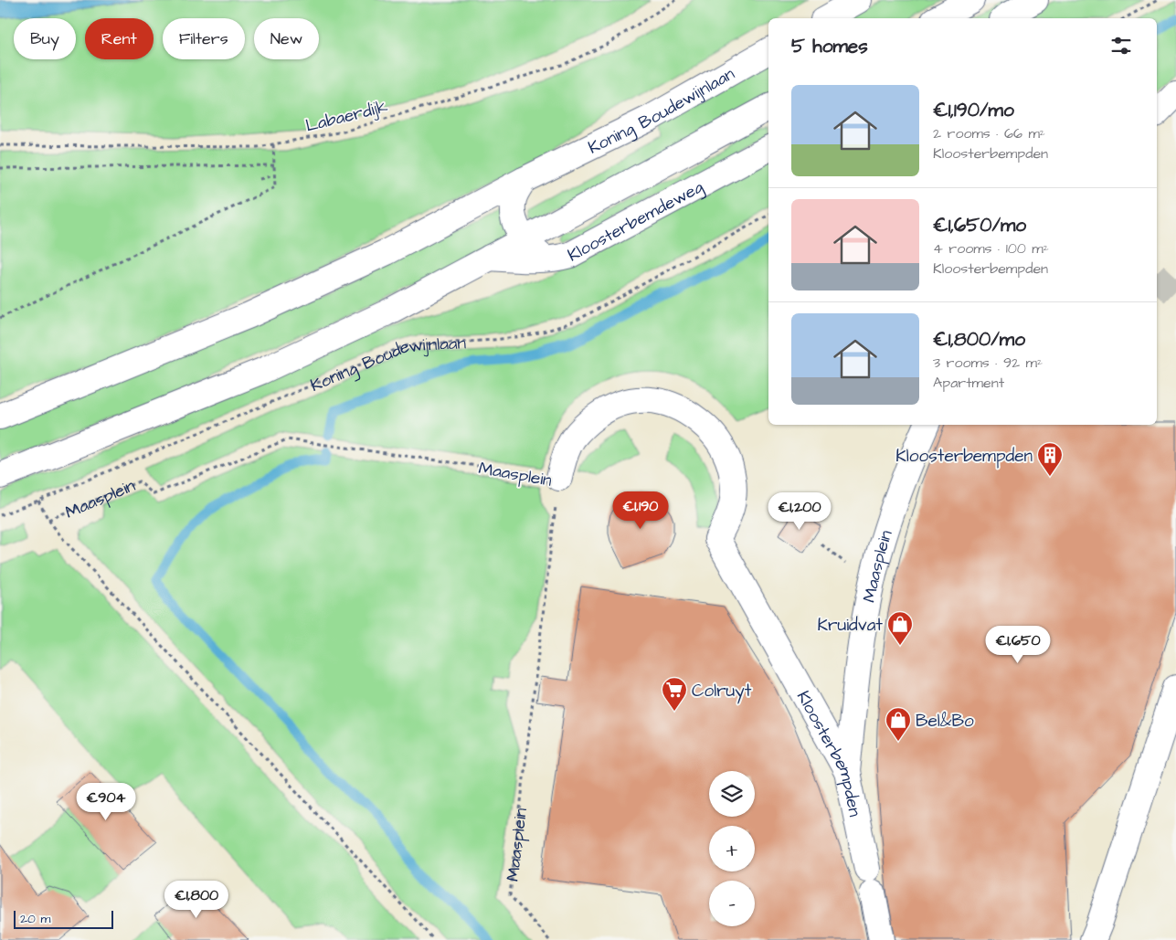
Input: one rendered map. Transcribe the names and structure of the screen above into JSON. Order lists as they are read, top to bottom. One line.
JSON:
{"streets":{"street":["Koning Boudewijnlaan","Kloosterbemdeweg","Maasplein","Kloosterbempden"],"path":["Labaerdijk"]},"crossings":[["Koning Boudewijnlaan","Kloosterbemdeweg"],["Maasplein","Kloosterbempden"]],"places":{"building":["Kloosterbempden"],"shop":["Kruidvat","Bel&Bo"],"supermarket":["Colruyt"]},"scale_bar":"20 m","page":{"chip":["Buy","Rent","Filters","New"],"heading":"5 homes","list":[{"name":"€1,190/mo","note":"2 rooms · 66 m² · Kloosterbempden"},{"name":"€1,650/mo","note":"4 rooms · 100 m² · Kloosterbempden"},{"name":"€1,800/mo","note":"3 rooms · 92 m² · Apartment"}],"price":["€1,190","€1,200","€1,650","€904","€1,800"],"map_buttons":["+","−"],"scale":"20 m"}}
